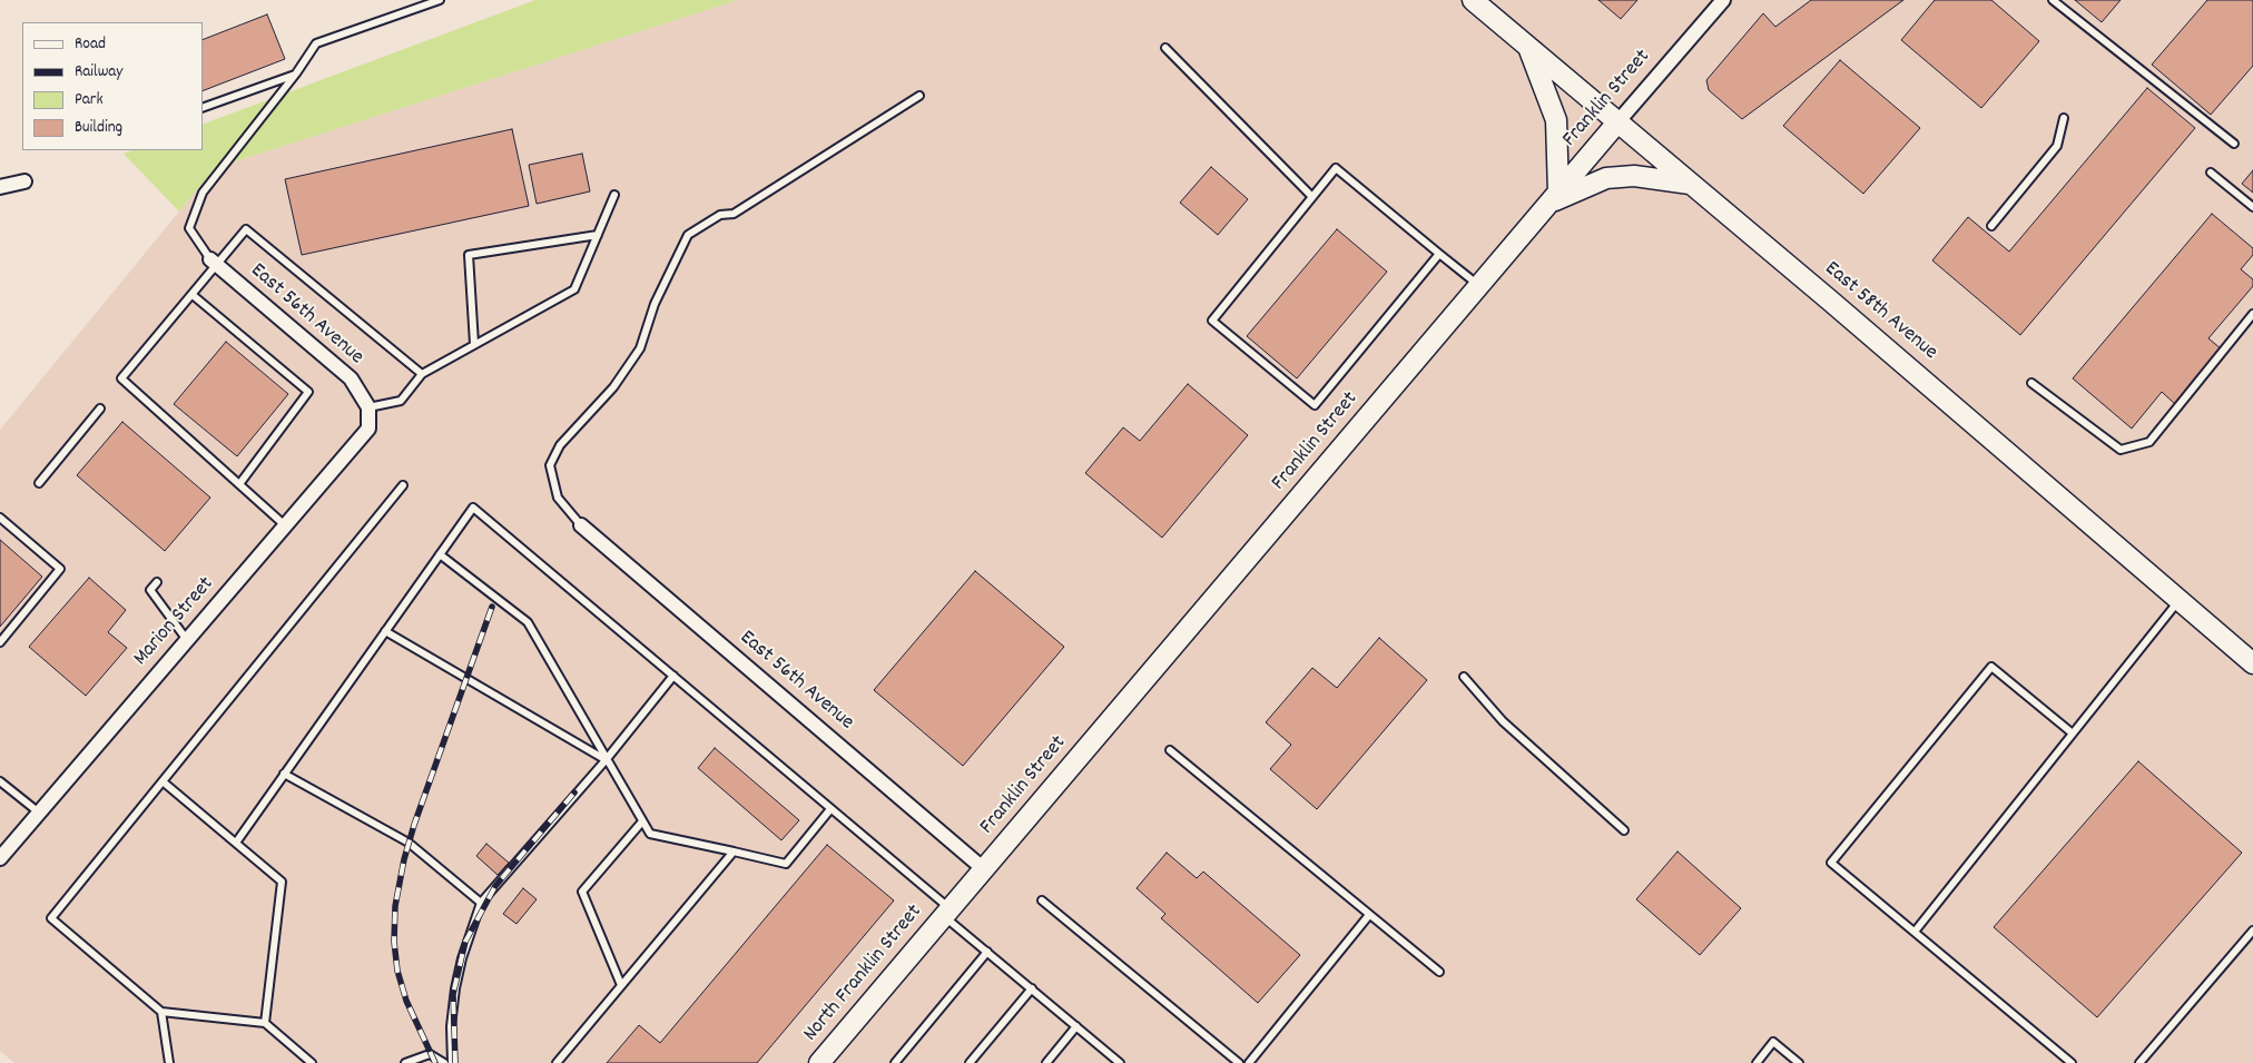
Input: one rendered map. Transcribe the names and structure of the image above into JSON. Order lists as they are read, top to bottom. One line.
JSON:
{"streets":{"main road":["Franklin Street","East 58th Avenue","North Franklin Street"],"street":["East 56th Avenue","Marion Street"]},"crossings":[["Franklin Street","East 58th Avenue"],["Franklin Street","East 56th Avenue"],["Franklin Street","North Franklin Street"],["East 56th Avenue","Marion Street"]],"legend":["Road","Railway","Park","Building"]}
